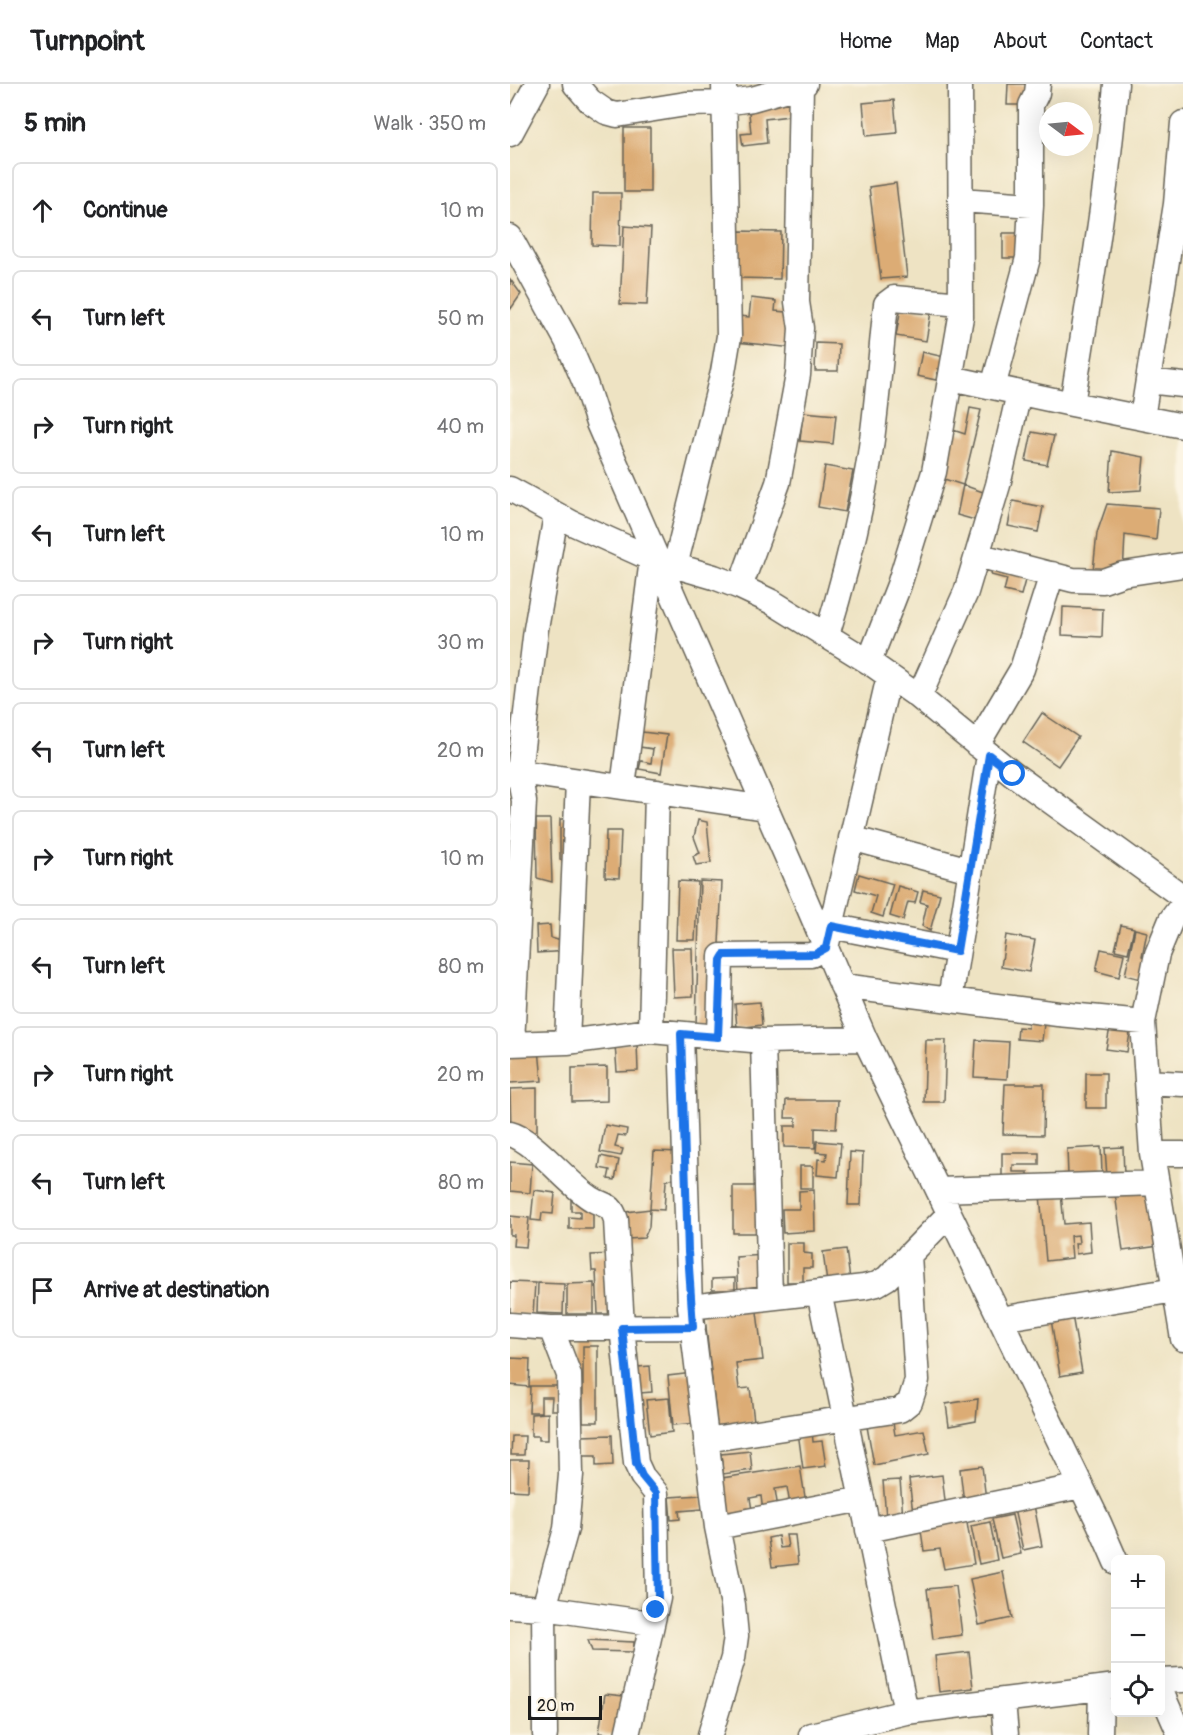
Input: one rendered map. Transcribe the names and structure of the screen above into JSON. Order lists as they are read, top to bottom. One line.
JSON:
{"scale_bar":"20 m","north":"right","page":{"header":"Turnpoint","nav":["Home","Map","About","Contact"],"heading":["5 min","Walk · 350 m"],"list":[["Continue","10 m"],["Turn left","50 m"],["Turn right","40 m"],["Turn left","10 m"],["Turn right","30 m"],["Turn left","20 m"],["Turn right","10 m"],["Turn left","80 m"],["Turn right","20 m"],["Turn left","80 m"],"Arrive at destination"],"map_buttons":["+","−"],"scale":"20 m"}}
